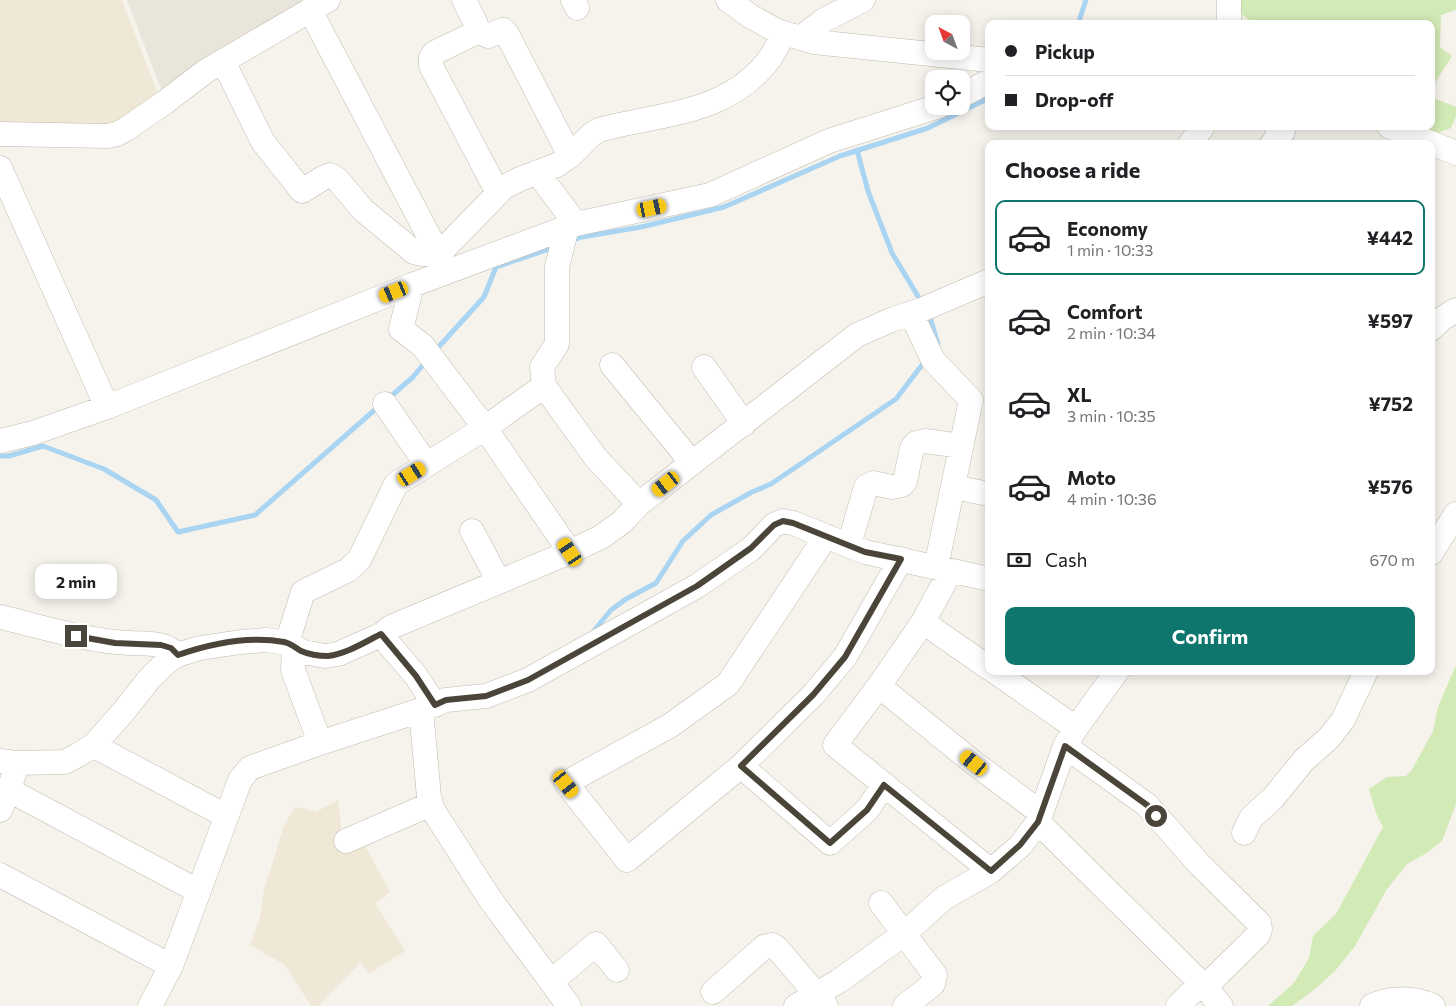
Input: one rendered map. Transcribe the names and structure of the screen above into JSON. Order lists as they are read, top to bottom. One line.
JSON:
{"north":"top left","page":{"banner":["Pickup","Drop-off"],"heading":"Choose a ride","list":[{"name":"Economy","note":"1 min · 10:33","value":"¥442"},{"name":"Comfort","note":"2 min · 10:34","value":"¥597"},{"name":"XL","note":"3 min · 10:35","value":"¥752"},{"name":"Moto","note":"4 min · 10:36","value":"¥576"}],"pay":["Cash","670 m"],"bubble":"2 min","buttons":"Confirm"}}
